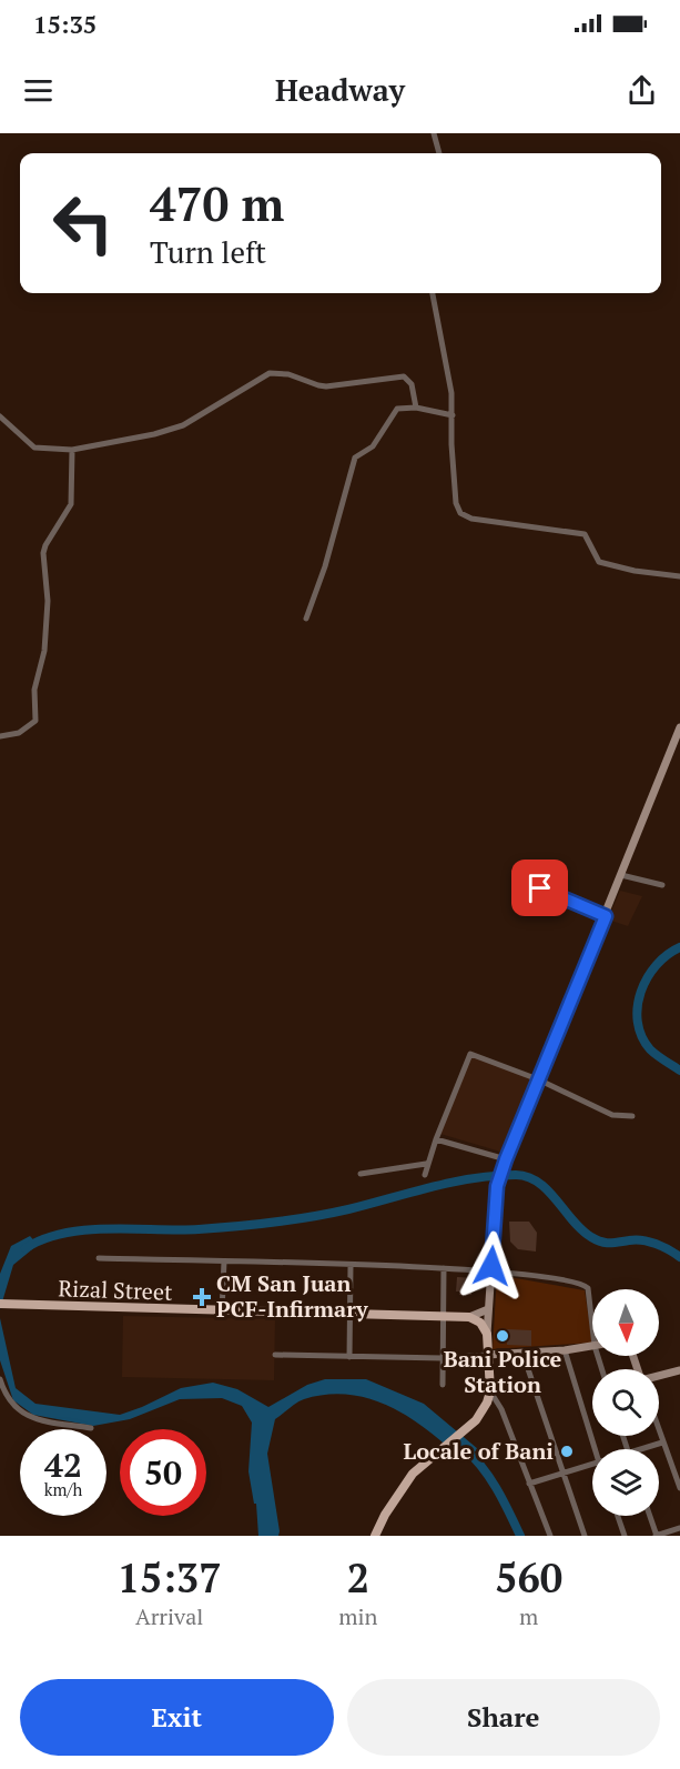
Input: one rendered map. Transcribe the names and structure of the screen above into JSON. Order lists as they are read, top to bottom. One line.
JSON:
{"streets":{"main road":["Rizal Street"]},"places":{"health":["CM San Juan PCF-Infirmary"],"other":["Bani Police Station","Locale of Bani"]},"north":"bottom","page":{"status":"15:35","header":"Headway","turn":["470 m","Turn left"],"speed":"42 km/h","limit":"50","eta":["15:37","Arrival","2","min","560","m"],"buttons":["Exit","Share"]}}
